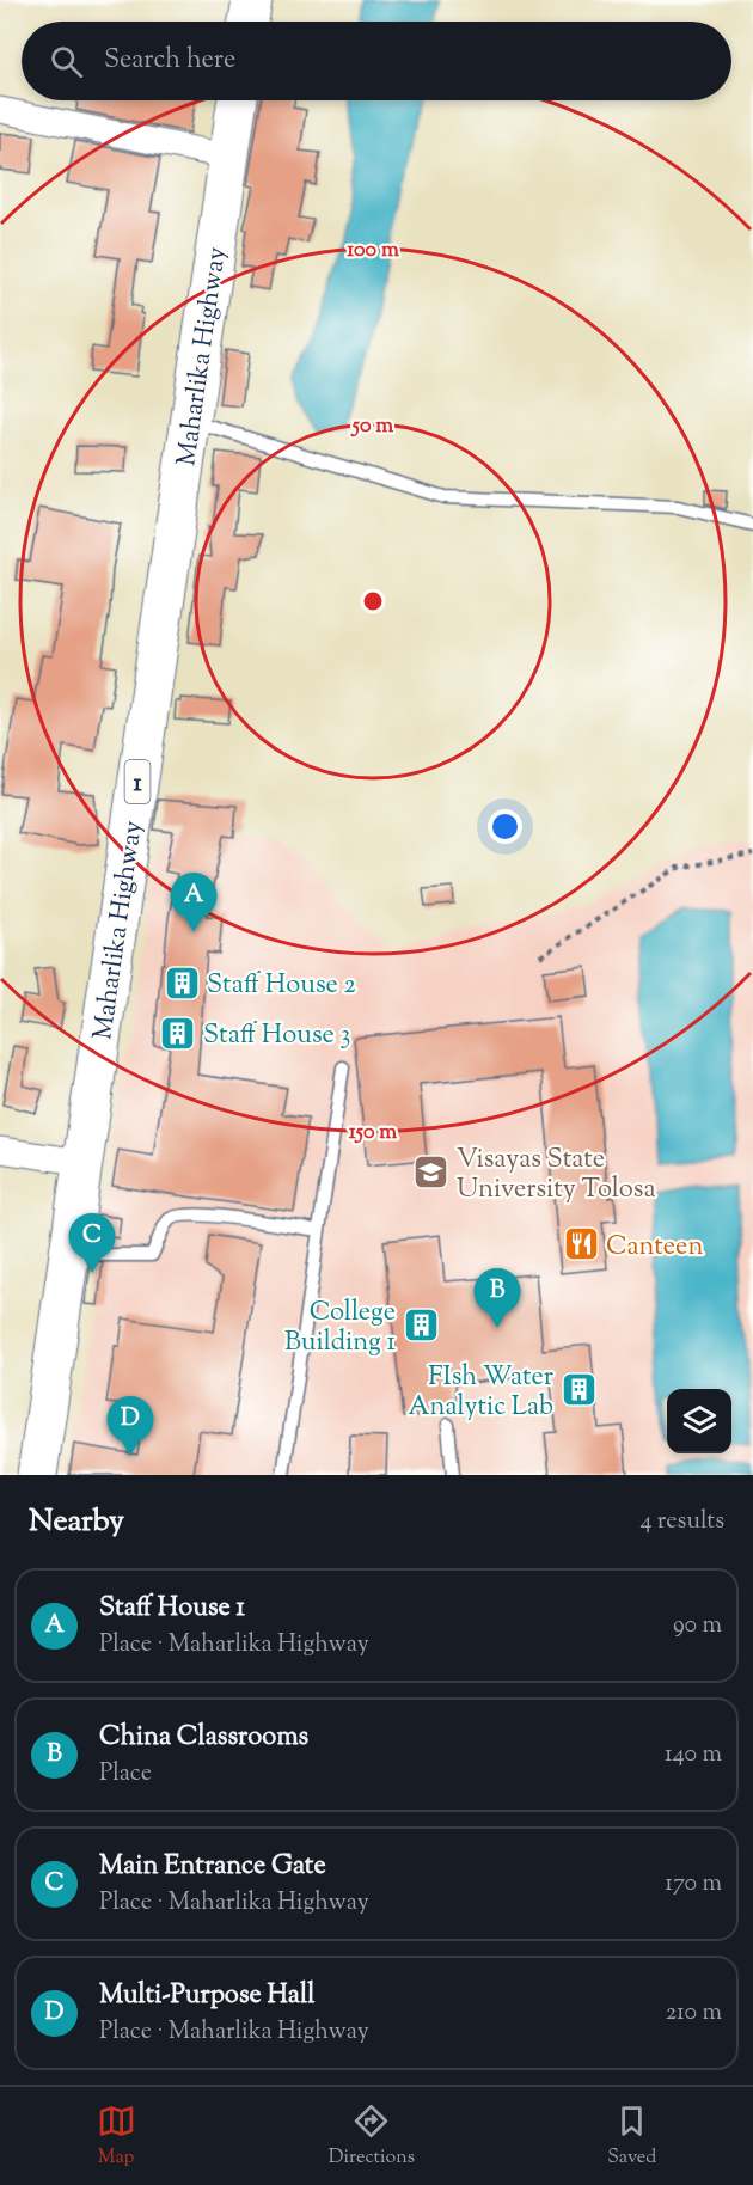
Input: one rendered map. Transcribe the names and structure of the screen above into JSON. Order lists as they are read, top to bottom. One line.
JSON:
{"streets":{"highway":["Maharlika Highway","1"]},"places":{"building":["Staff House 2","Staff House 3","College Building 1","FIsh Water Analytic Lab"],"school or university":["Visayas State University Tolosa"],"restaurant":["Canteen"]},"page":{"search":"Search here","pins":["A","C","B","D"],"heading":["Nearby","4 results"],"list":[{"mark":"A","name":"Staff House 1","note":"Place · Maharlika Highway","value":"90 m"},{"mark":"B","name":"China Classrooms","note":"Place","value":"140 m"},{"mark":"C","name":"Main Entrance Gate","note":"Place · Maharlika Highway","value":"170 m"},{"mark":"D","name":"Multi-Purpose Hall","note":"Place · Maharlika Highway","value":"210 m"}],"nav":["Map","Directions","Saved"]},"rings":["100 m","50 m","150 m"]}
